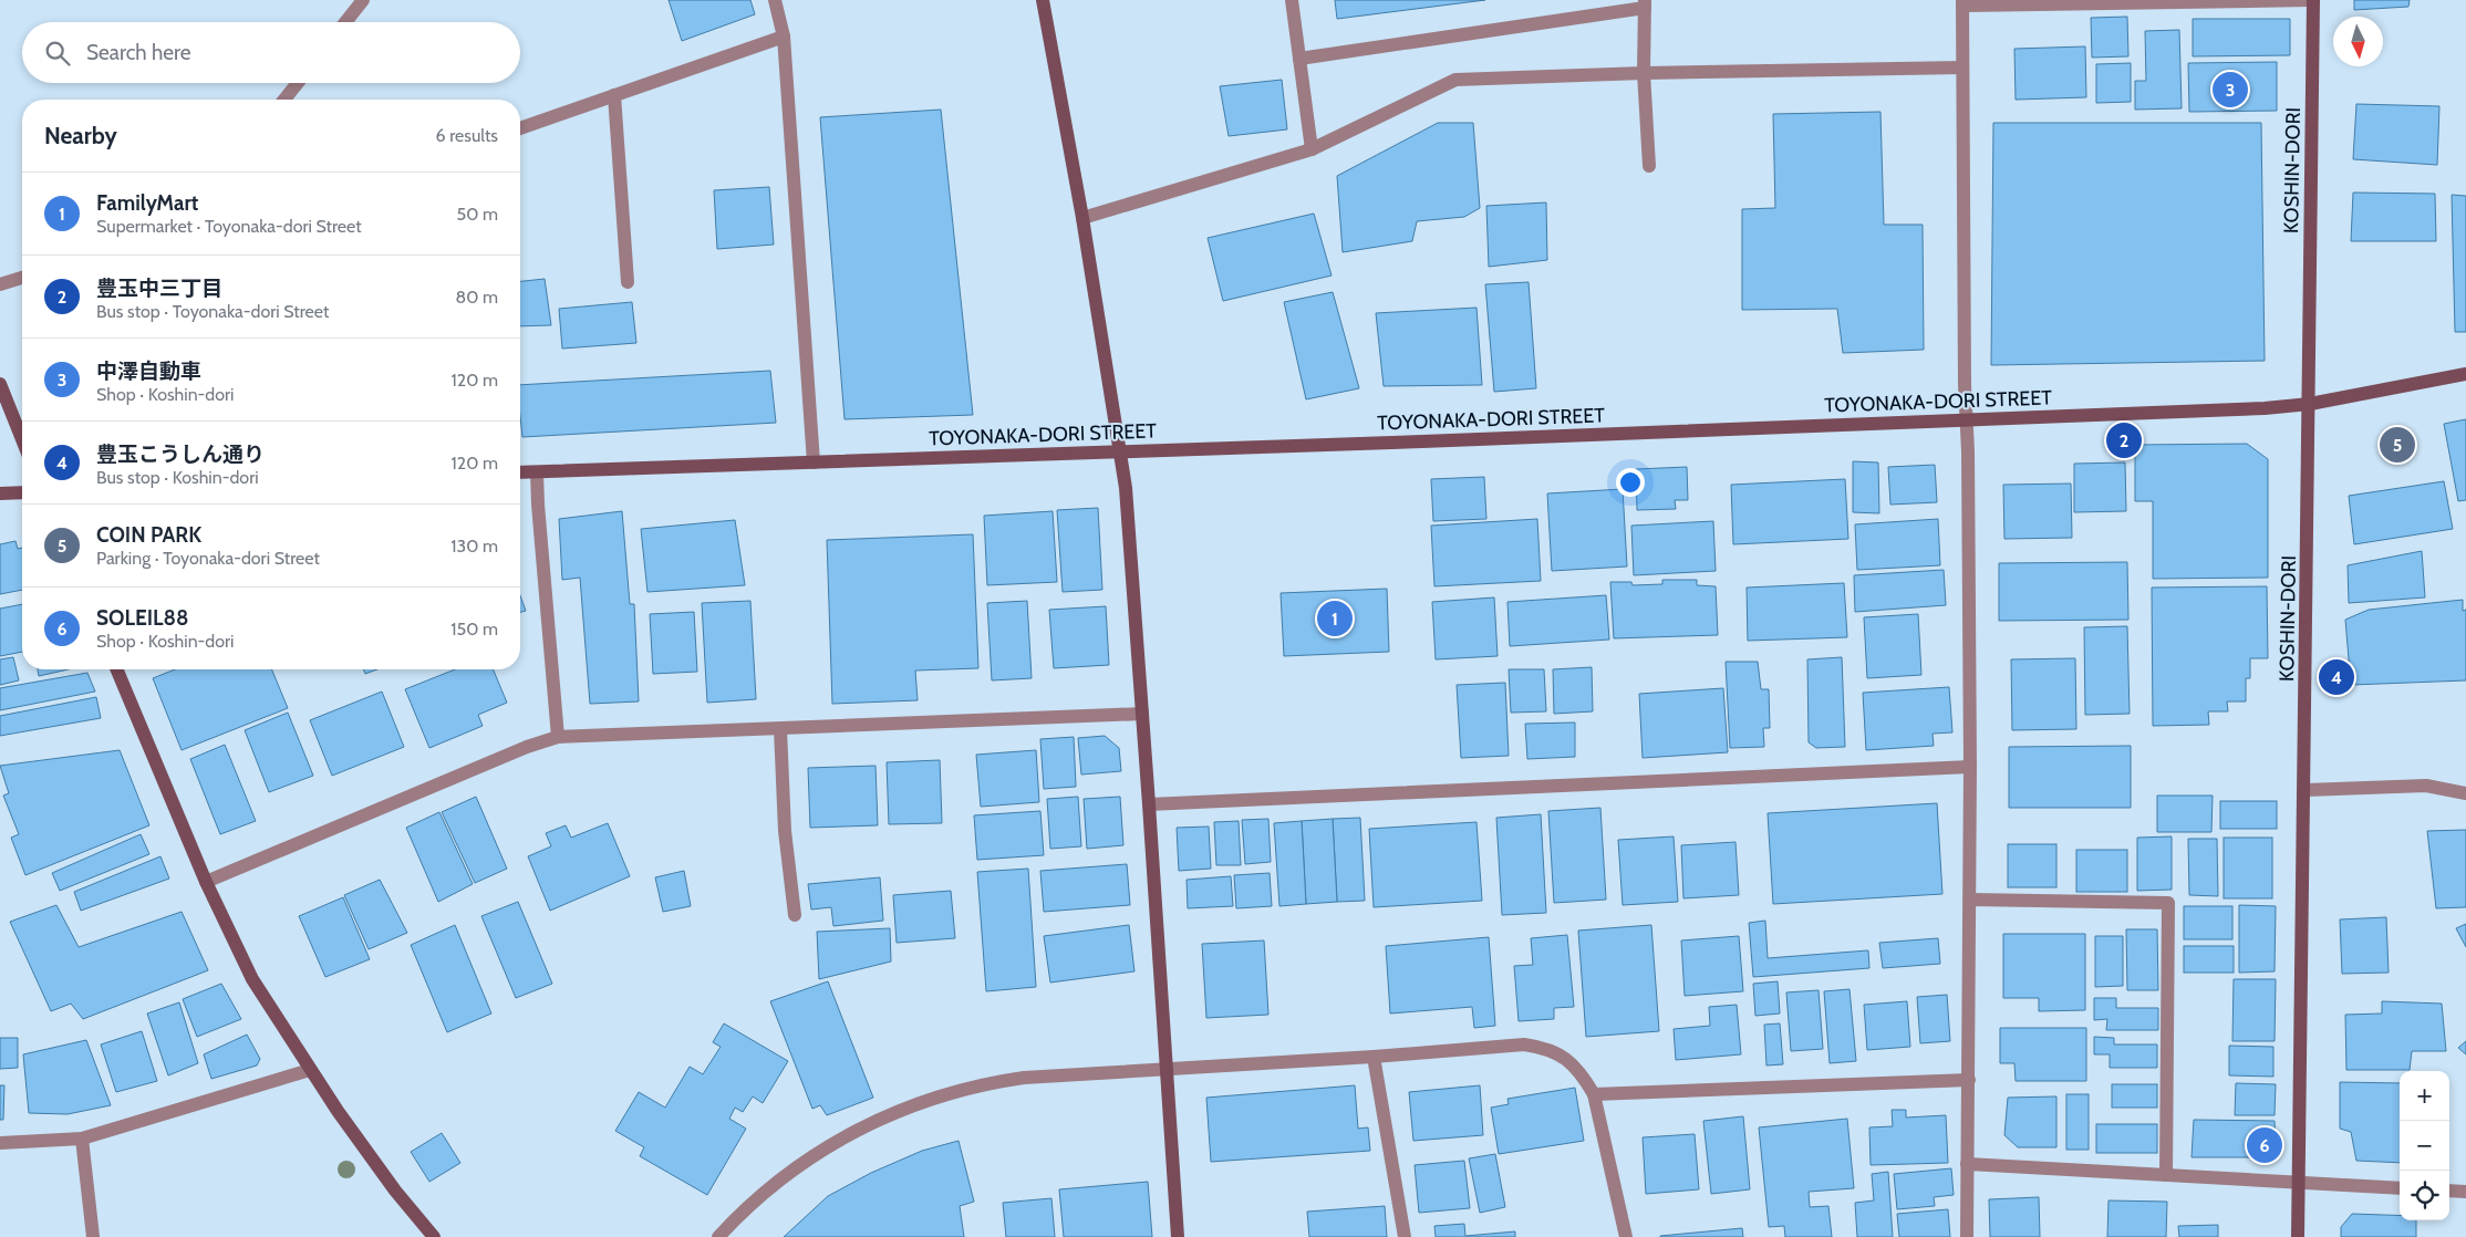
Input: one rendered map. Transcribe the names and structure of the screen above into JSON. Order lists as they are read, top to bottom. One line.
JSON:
{"streets":{"street":["KOSHIN-DORI","TOYONAKA-DORI STREET"]},"crossings":[["KOSHIN-DORI","TOYONAKA-DORI STREET"]],"north":"bottom","page":{"search":"Search here","pins":["3","2","5","1","4","6"],"heading":["Nearby","6 results"],"list":[{"mark":"1","name":"FamilyMart","note":"Supermarket · Toyonaka-dori Street","value":"50 m"},{"mark":"2","name":"豊玉中三丁目","note":"Bus stop · Toyonaka-dori Street","value":"80 m"},{"mark":"3","name":"中澤自動車","note":"Shop · Koshin-dori","value":"120 m"},{"mark":"4","name":"豊玉こうしん通り","note":"Bus stop · Koshin-dori","value":"120 m"},{"mark":"5","name":"COIN PARK","note":"Parking · Toyonaka-dori Street","value":"130 m"},{"mark":"6","name":"SOLEIL88","note":"Shop · Koshin-dori","value":"150 m"}],"map_buttons":["+","−"]}}
